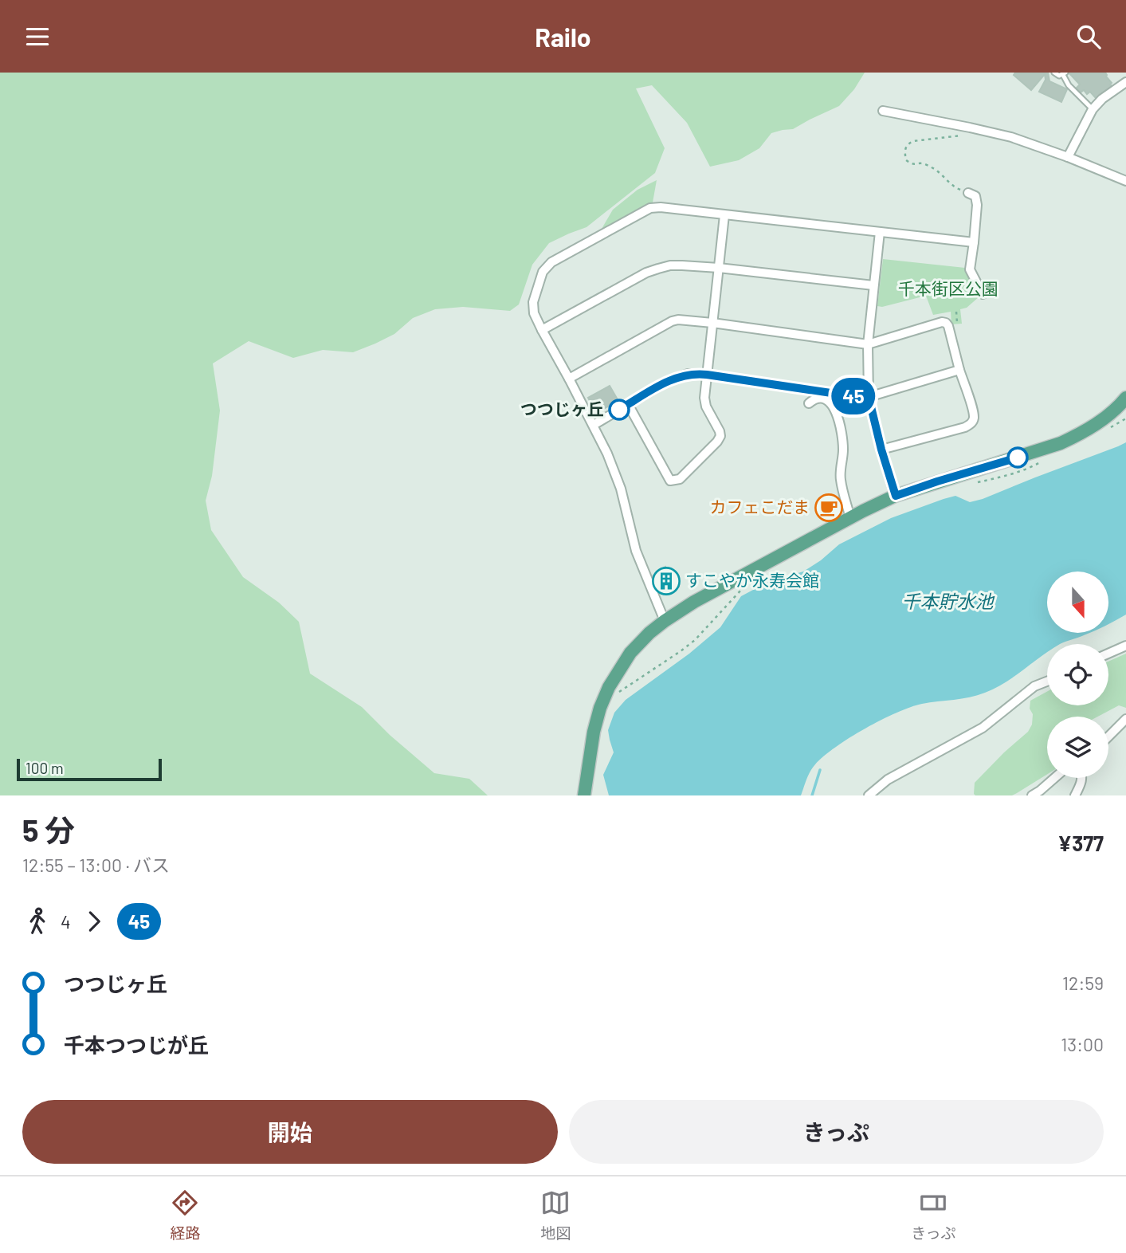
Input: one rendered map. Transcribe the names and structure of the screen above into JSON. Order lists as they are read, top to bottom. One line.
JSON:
{"water":["千本貯水池"],"parks":["千本街区公園"],"places":{"other":["つつじヶ丘"],"cafe":["カフェこだま"],"building":["すこやか永寿会館"]},"lines":["bus line 45"],"scale_bar":"100 m","north":"bottom","page":{"header":"Railo","on_map":"45","scale":"100 m","heading":["5 分","12:55 – 13:00 · バス","¥377"],"legs":["4","45"],"list":[{"name":"つつじヶ丘","value":"12:59"},{"name":"千本つつじが丘","value":"13:00"}],"buttons":["開始","きっぷ"],"tabs":["経路","地図","きっぷ"]}}
